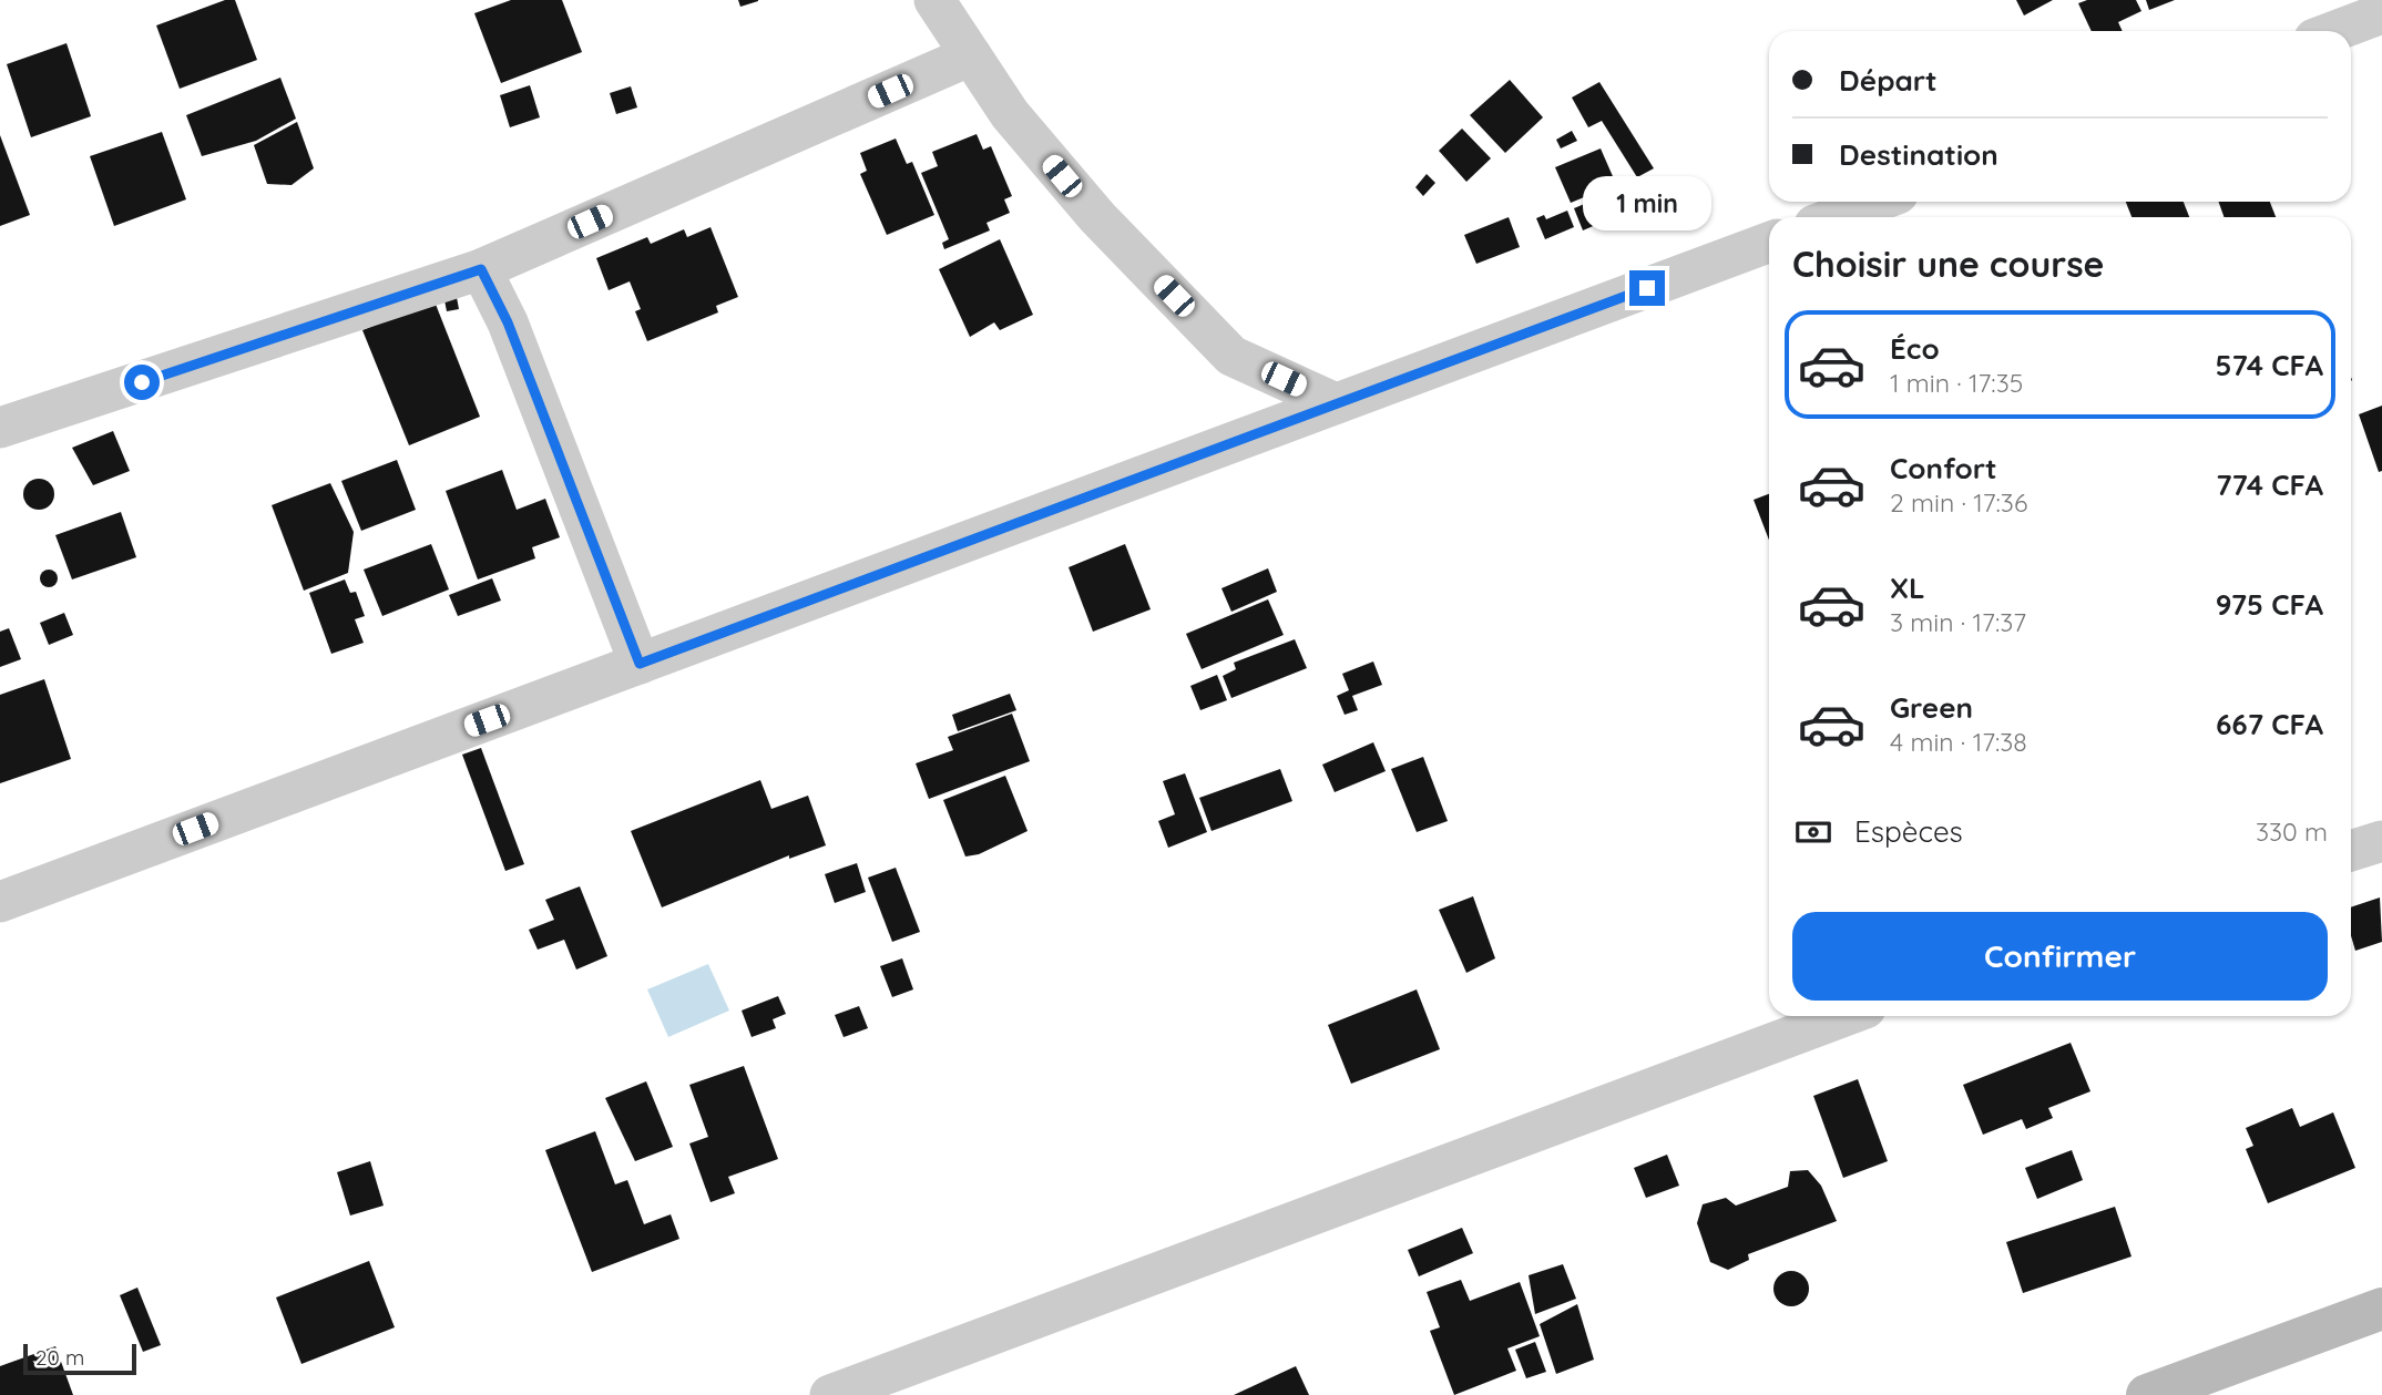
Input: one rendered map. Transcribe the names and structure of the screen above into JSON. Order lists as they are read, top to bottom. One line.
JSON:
{"scale_bar":"20 m","page":{"banner":["Départ","Destination"],"bubble":"1 min","heading":"Choisir une course","list":[{"name":"Éco","note":"1 min · 17:35","value":"574 CFA"},{"name":"Confort","note":"2 min · 17:36","value":"774 CFA"},{"name":"XL","note":"3 min · 17:37","value":"975 CFA"},{"name":"Green","note":"4 min · 17:38","value":"667 CFA"}],"pay":["Espèces","330 m"],"buttons":"Confirmer","scale":"20 m"}}
